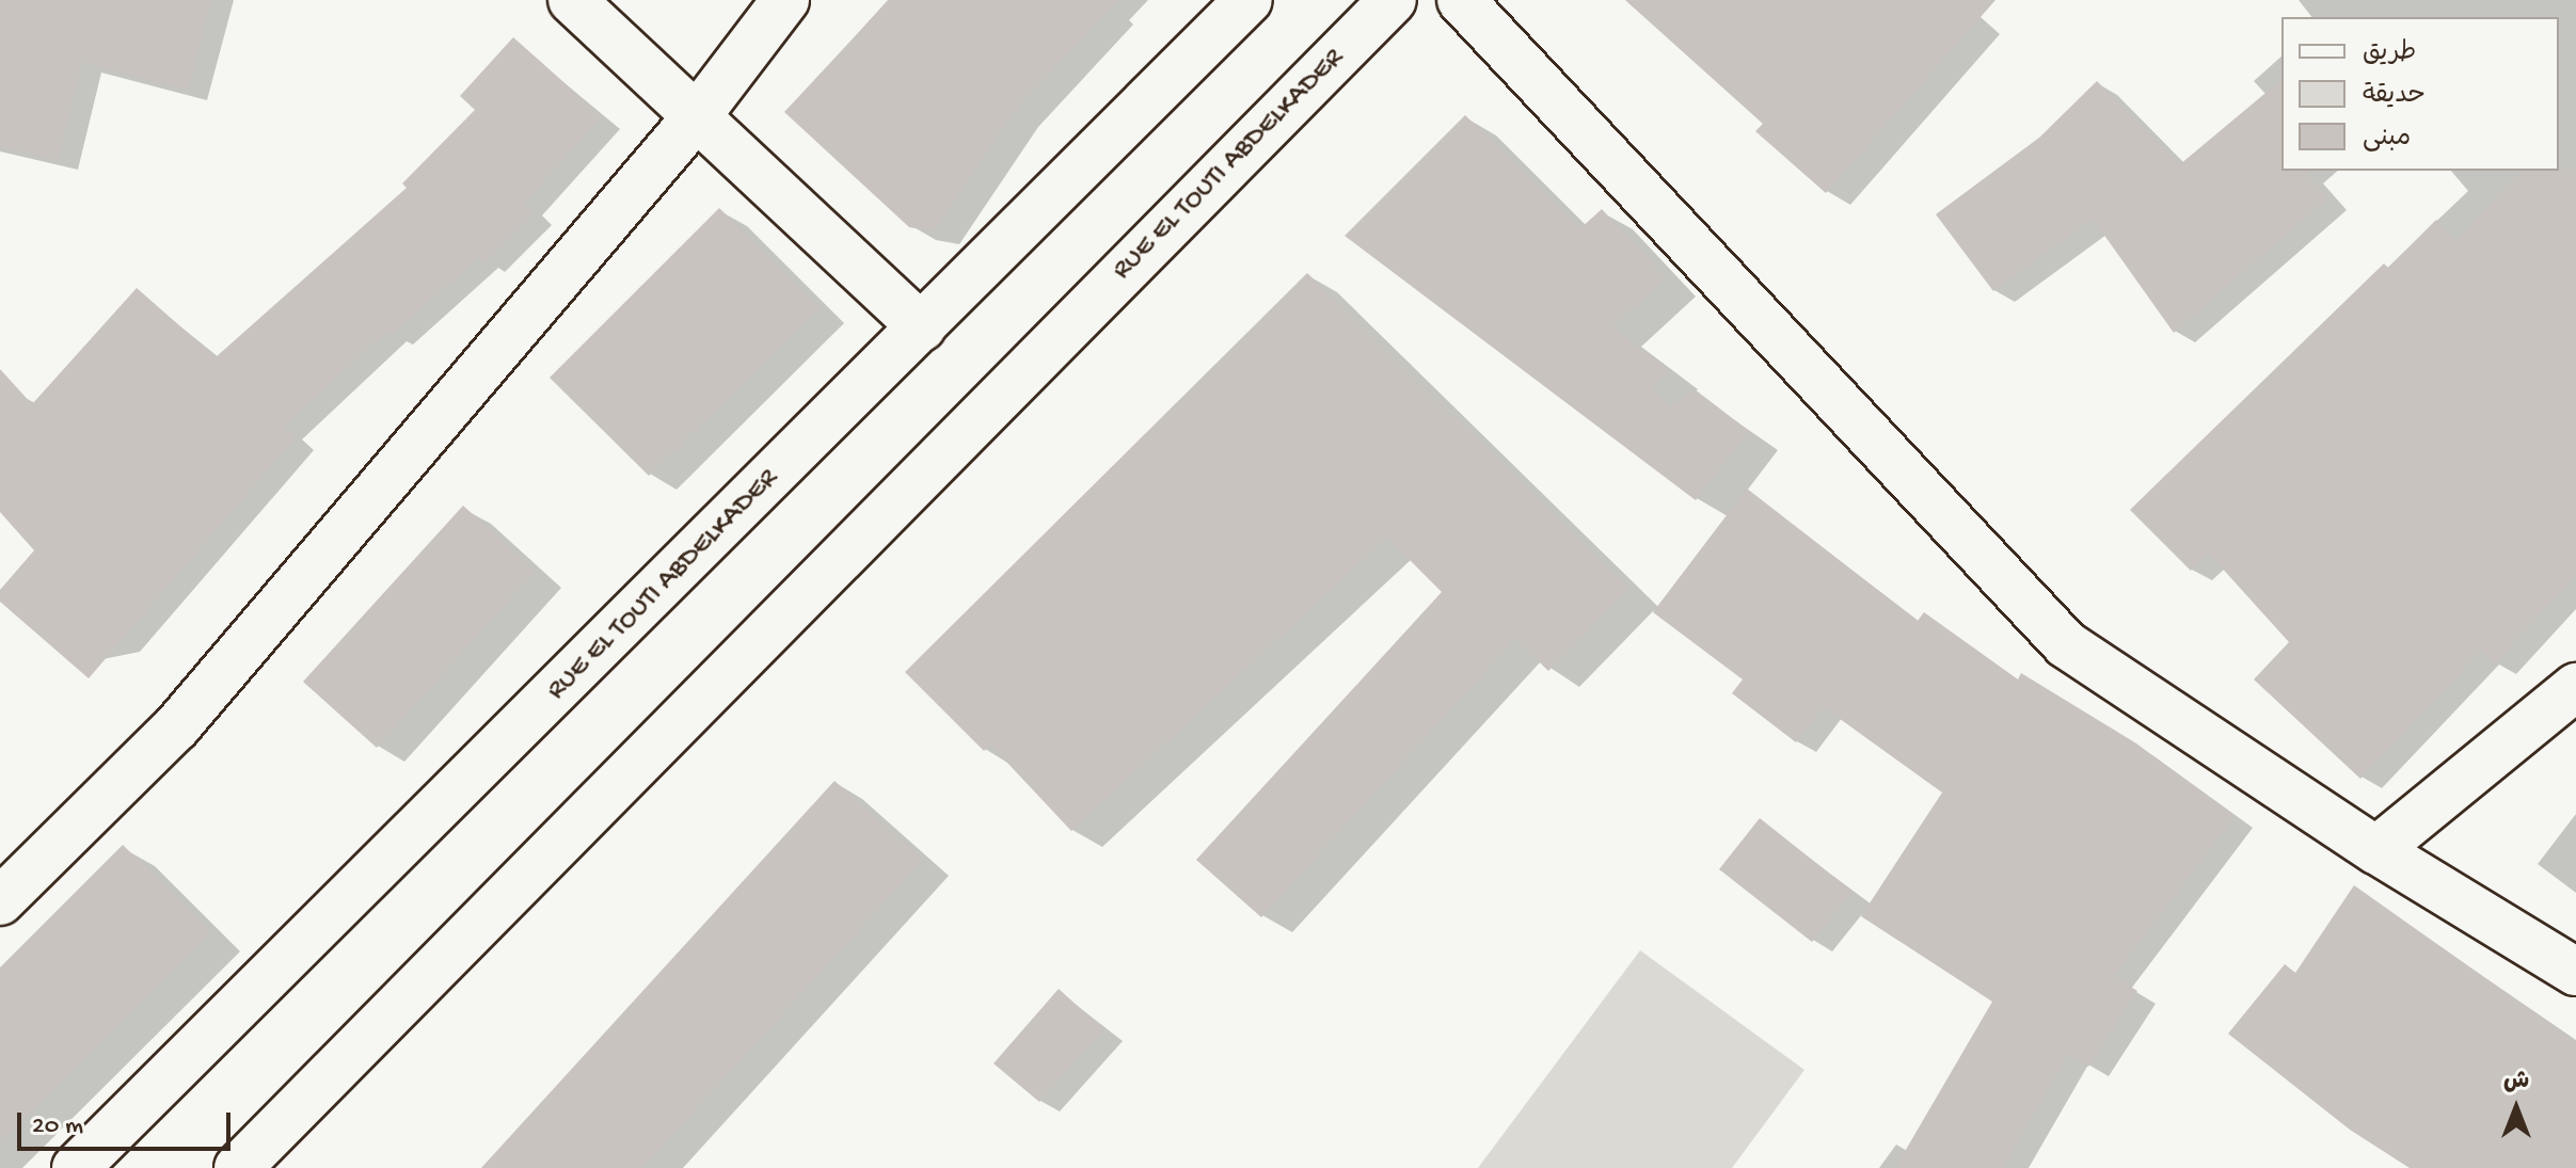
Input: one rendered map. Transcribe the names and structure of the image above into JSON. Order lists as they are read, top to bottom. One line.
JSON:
{"streets":{"street":["RUE EL TOUTI ABDELKADER"]},"legend":["طريق","حديقة","مبنى"],"scale_bar":"20 m","north":"top"}
